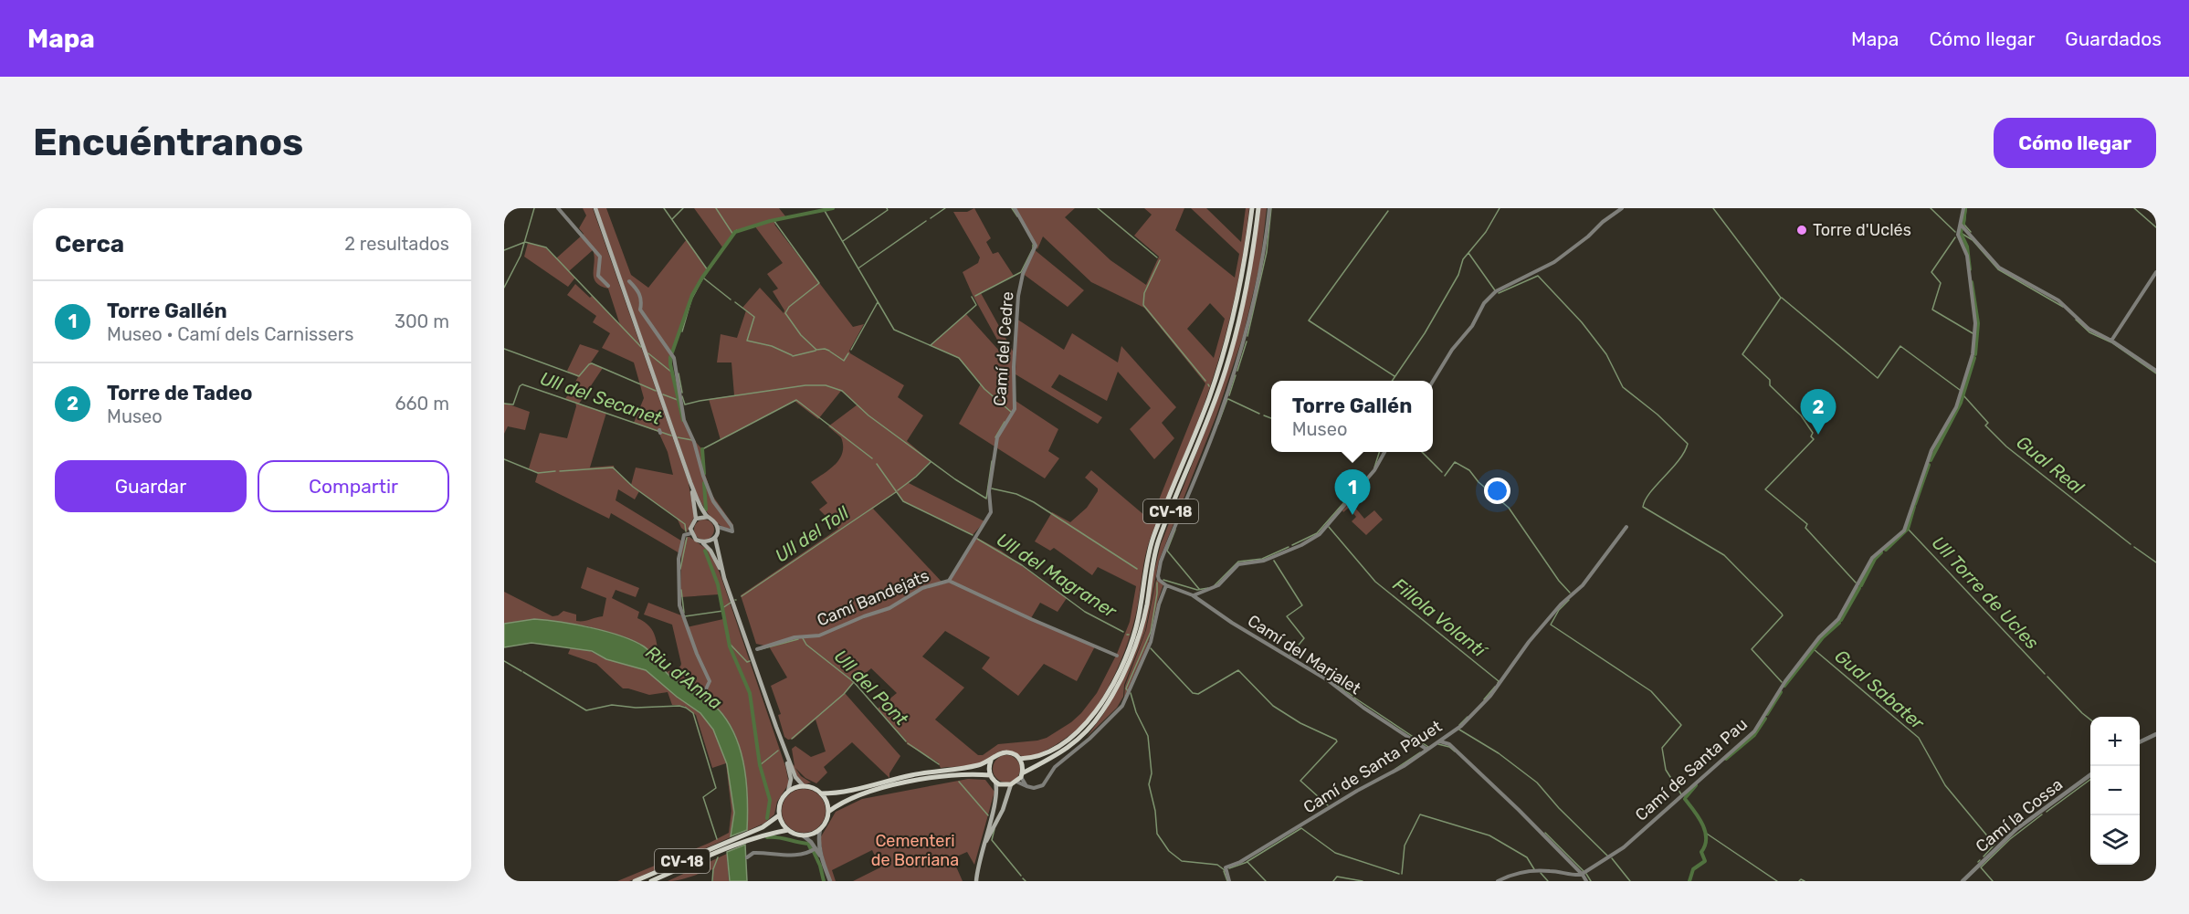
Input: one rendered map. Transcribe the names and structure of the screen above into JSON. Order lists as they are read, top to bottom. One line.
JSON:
{"streets":{"main road":["CV-18"],"street":["Camí del Cedre","Camí Bandejats","Camí del Marjalet","Camí de Santa Pauet","Camí de Santa Pau","Camí la Cossa"]},"crossings":[["Camí del Cedre","Camí Bandejats"],["Camí del Marjalet","Camí de Santa Pauet"]],"water":["Ull del Secanet","Gual Real","Ull del Toll","Ull del Magraner","Ull Torre de Ucles","Fillola Volantí","Riu d'Anna","Ull del Pont","Gual Sabater"],"parks":["Cementeri de Borriana"],"places":["Torre d'Uclés"],"page":{"header":"Mapa","nav":["Mapa","Cómo llegar","Guardados"],"buttons":["Cómo llegar",["Guardar","Compartir"]],"title":"Encuéntranos","heading":["Cerca","2 resultados"],"list":[{"mark":"1","name":"Torre Gallén","note":"Museo · Camí dels Carnissers","value":"300 m"},{"mark":"2","name":"Torre de Tadeo","note":"Museo","value":"660 m"}],"popup":["Torre Gallén","Museo"],"pins":["2","1"],"map_buttons":["+","−"]}}
